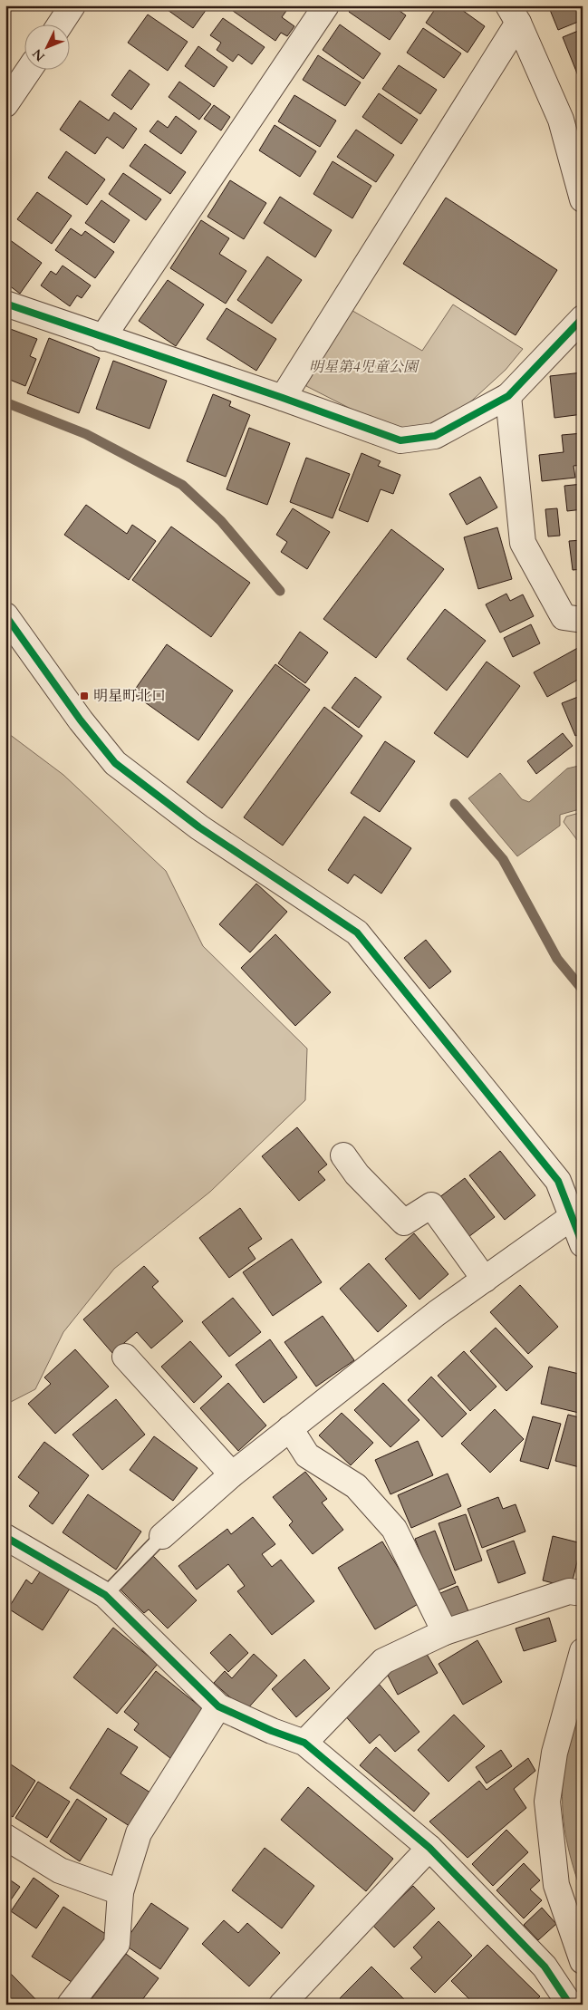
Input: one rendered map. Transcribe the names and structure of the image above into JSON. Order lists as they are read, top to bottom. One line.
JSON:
{"parks":["明星第4児童公園"],"places":{"transit":["明星町北口"]},"north":"bottom left"}
